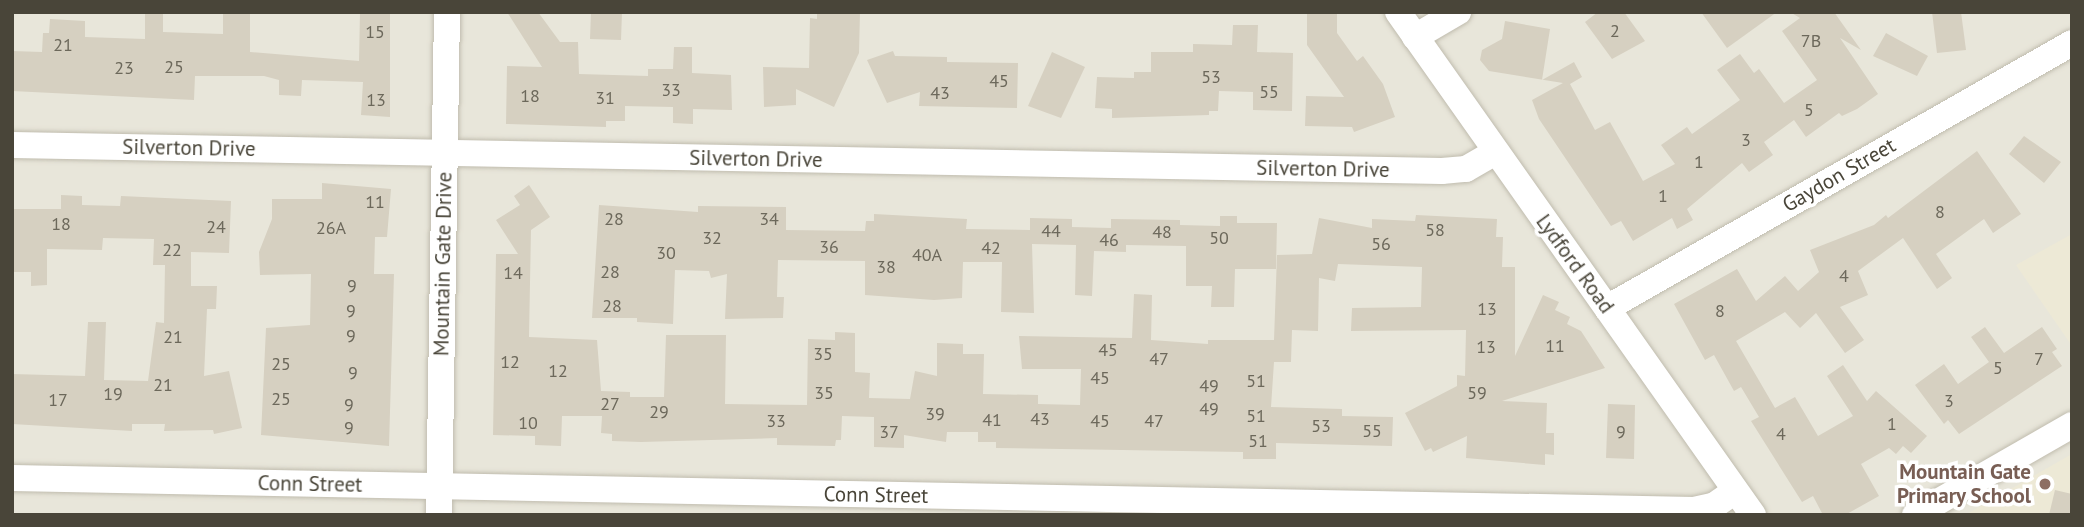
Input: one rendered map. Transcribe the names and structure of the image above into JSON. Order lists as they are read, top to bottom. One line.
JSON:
{"streets":{"street":["Silverton Drive","Gaydon Street","Mountain Gate Drive","Lydford Road","Conn Street"]},"crossings":[["Silverton Drive","Mountain Gate Drive"],["Silverton Drive","Lydford Road"],["Gaydon Street","Lydford Road"],["Mountain Gate Drive","Conn Street"],["Lydford Road","Conn Street"]],"places":["Mountain Gate Primary School"],"house_numbers":["2","15","7B","21","25","23","53","45","33","55","43","18","31","13","5","3","1","1","11","8","28","34","18","24","26A","58","44","48","32","50","46","56","36","42","22","30","40A","38","28","14","4","9","28","13","9","8","9","21","11","13","45","35","47","7","12","25","5","12","9","45","51","21","49","35","59","19","25","17","3","27","9","49","29","39","51","43","41","33","45","47","10","1","53","9","55","37","9","4","51"]}
